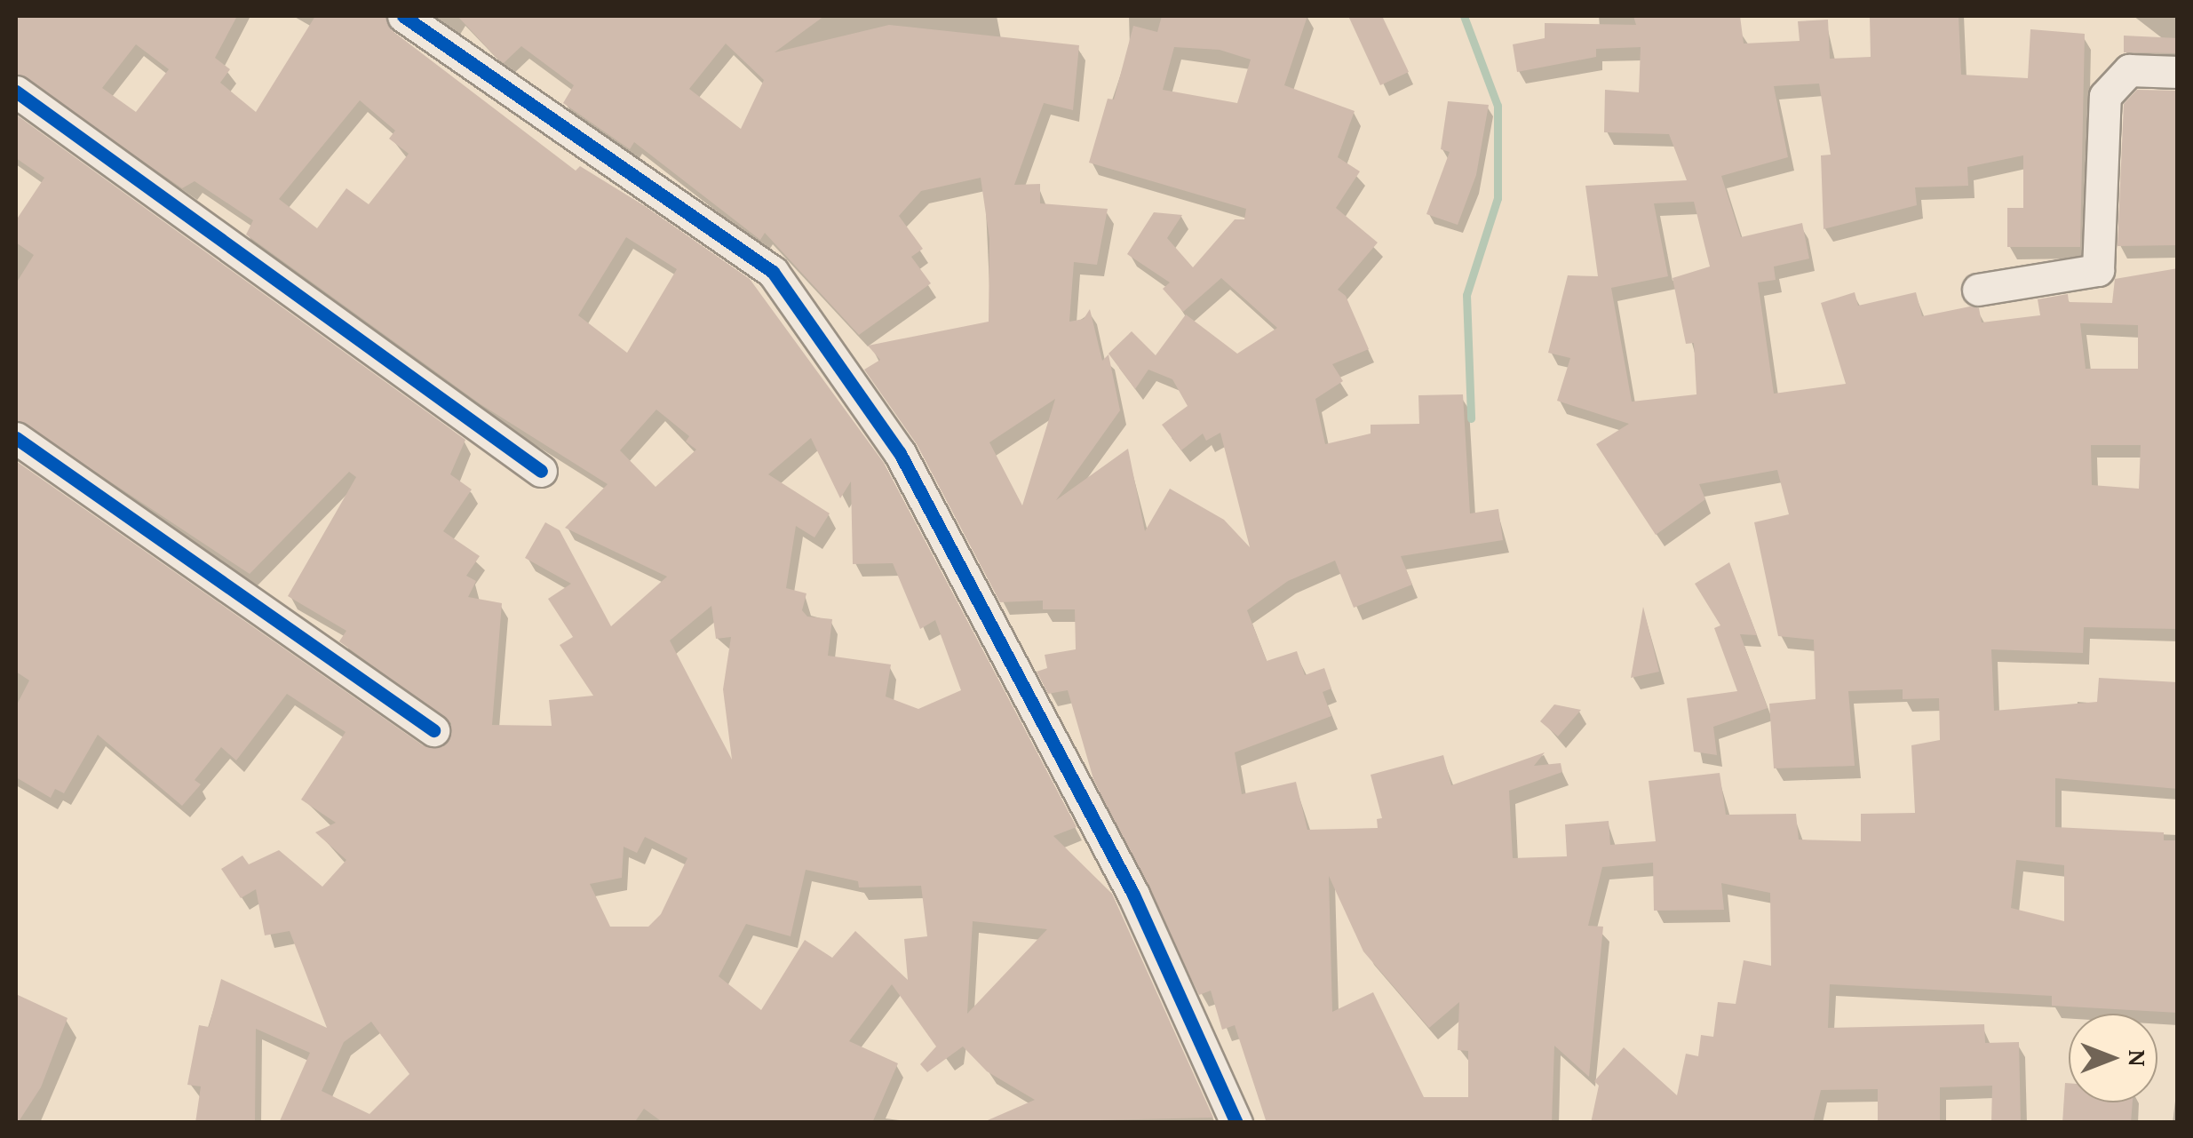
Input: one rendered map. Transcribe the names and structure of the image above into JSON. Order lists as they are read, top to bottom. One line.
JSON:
{"north":"right"}
